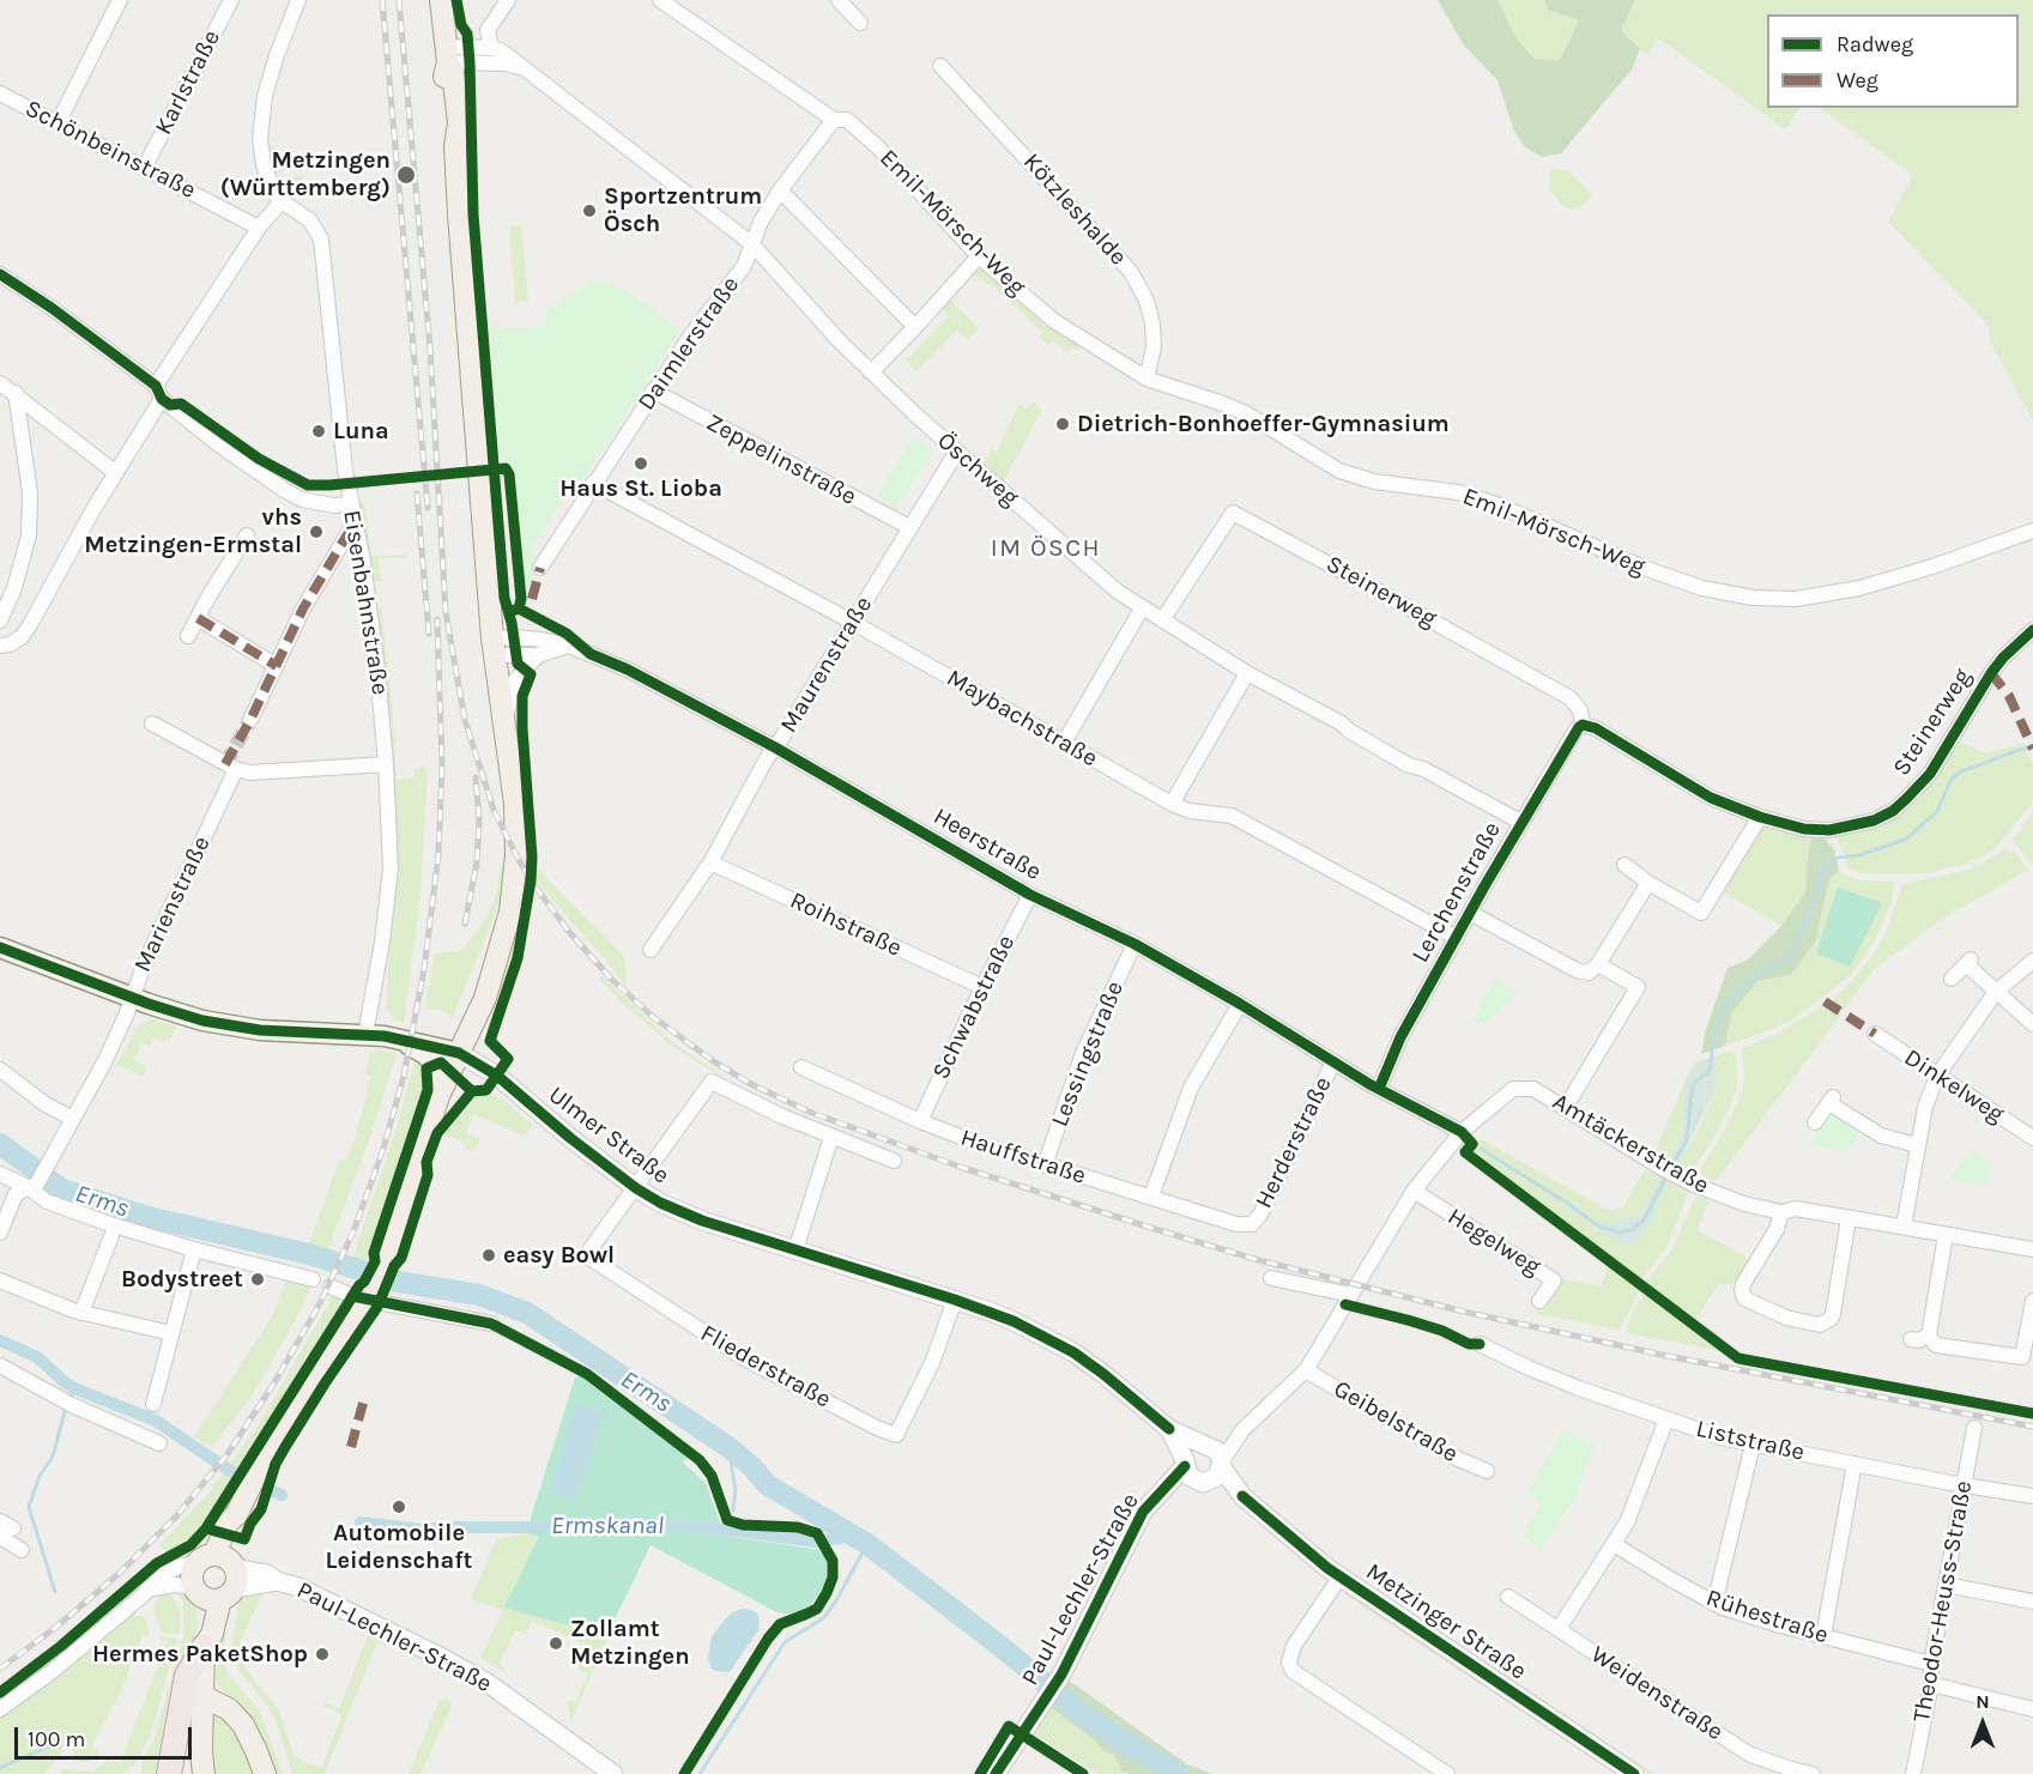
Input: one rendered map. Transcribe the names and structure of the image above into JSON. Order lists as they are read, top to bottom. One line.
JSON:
{"streets":{"main road":["Ulmer Straße"],"street":["Karlstraße","Schönbeinstraße","Kötzleshalde","Emil-Mörsch-Weg","Daimlerstraße","Zeppelinstraße","Öschweg","Steinerweg","Eisenbahnstraße","Maurenstraße","Maybachstraße","Heerstraße","Lerchenstraße","Marienstraße","Roihstraße","Schwabstraße","Lessingstraße","Dinkelweg","Herderstraße","Amtäckerstraße","Hauffstraße","Hegelweg","Fliederstraße","Geibelstraße","Liststraße","Paul-Lechler-Straße","Theodor-Heuss-Straße","Rühestraße","Metzinger Straße","Weidenstraße"]},"crossings":[["Karlstraße","Schönbeinstraße"],["Kötzleshalde","Emil-Mörsch-Weg"],["Emil-Mörsch-Weg","Daimlerstraße"],["Daimlerstraße","Zeppelinstraße"],["Daimlerstraße","Öschweg"],["Daimlerstraße","Maybachstraße"],["Zeppelinstraße","Maurenstraße"],["Öschweg","Steinerweg"],["Öschweg","Maurenstraße"],["Öschweg","Lerchenstraße"],["Steinerweg","Lerchenstraße"],["Eisenbahnstraße","Ulmer Straße"],["Maurenstraße","Maybachstraße"],["Maurenstraße","Heerstraße"],["Maurenstraße","Roihstraße"],["Maybachstraße","Lerchenstraße"],["Heerstraße","Lerchenstraße"],["Heerstraße","Schwabstraße"],["Heerstraße","Lessingstraße"],["Heerstraße","Herderstraße"],["Marienstraße","Ulmer Straße"],["Roihstraße","Schwabstraße"],["Schwabstraße","Hauffstraße"],["Lessingstraße","Hauffstraße"],["Ulmer Straße","Fliederstraße"],["Ulmer Straße","Paul-Lechler-Straße"],["Ulmer Straße","Metzinger Straße"],["Herderstraße","Hauffstraße"],["Amtäckerstraße","Hegelweg"],["Amtäckerstraße","Geibelstraße"],["Liststraße","Theodor-Heuss-Straße"],["Paul-Lechler-Straße","Metzinger Straße"],["Theodor-Heuss-Straße","Rühestraße"]],"districts":["IM ÖSCH"],"water":["Erms","Ermskanal"],"places":["Metzingen (Württemberg)","Sportzentrum Ösch","Dietrich-Bonhoeffer-Gymnasium","Luna","Haus St. Lioba","vhs Metzingen-Ermstal","easy Bowl","Bodystreet","Automobile Leidenschaft","Zollamt Metzingen","Hermes PaketShop"],"legend":["Radweg","Weg"],"scale_bar":"100 m","north":"top"}
